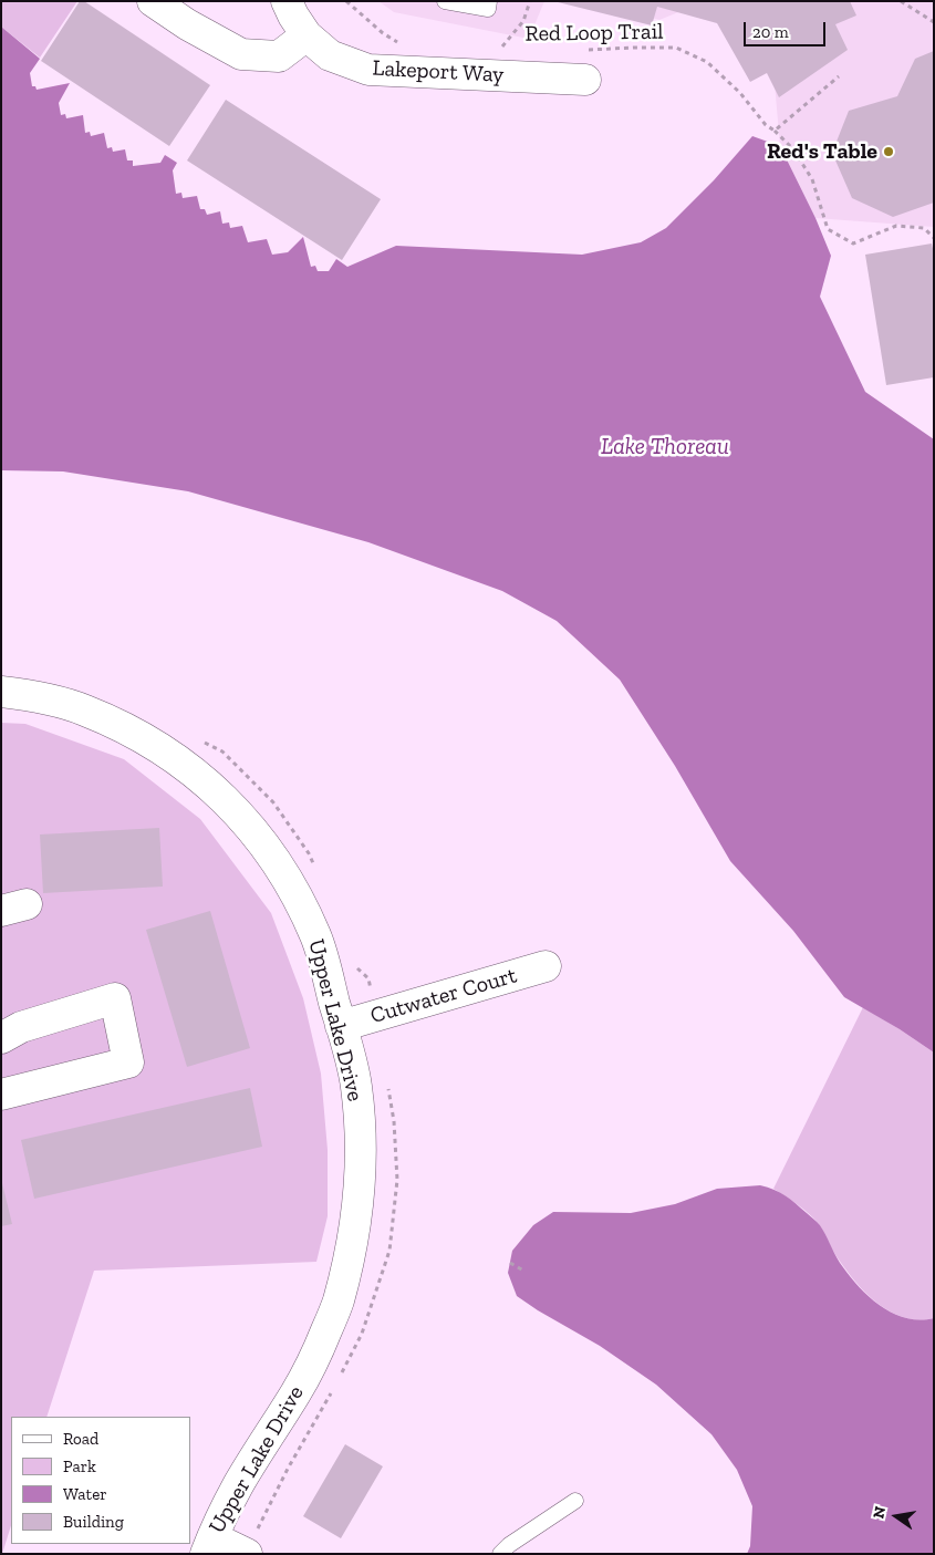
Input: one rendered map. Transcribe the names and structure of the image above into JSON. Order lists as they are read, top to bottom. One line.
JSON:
{"streets":{"street":["Lakeport Way","Cutwater Court","Upper Lake Drive"],"path":["Red Loop Trail"]},"crossings":[["Cutwater Court","Upper Lake Drive"]],"water":["Lake Thoreau"],"places":["Red's Table"],"legend":["Road","Park","Water","Building"],"scale_bar":"20 m","north":"left"}
